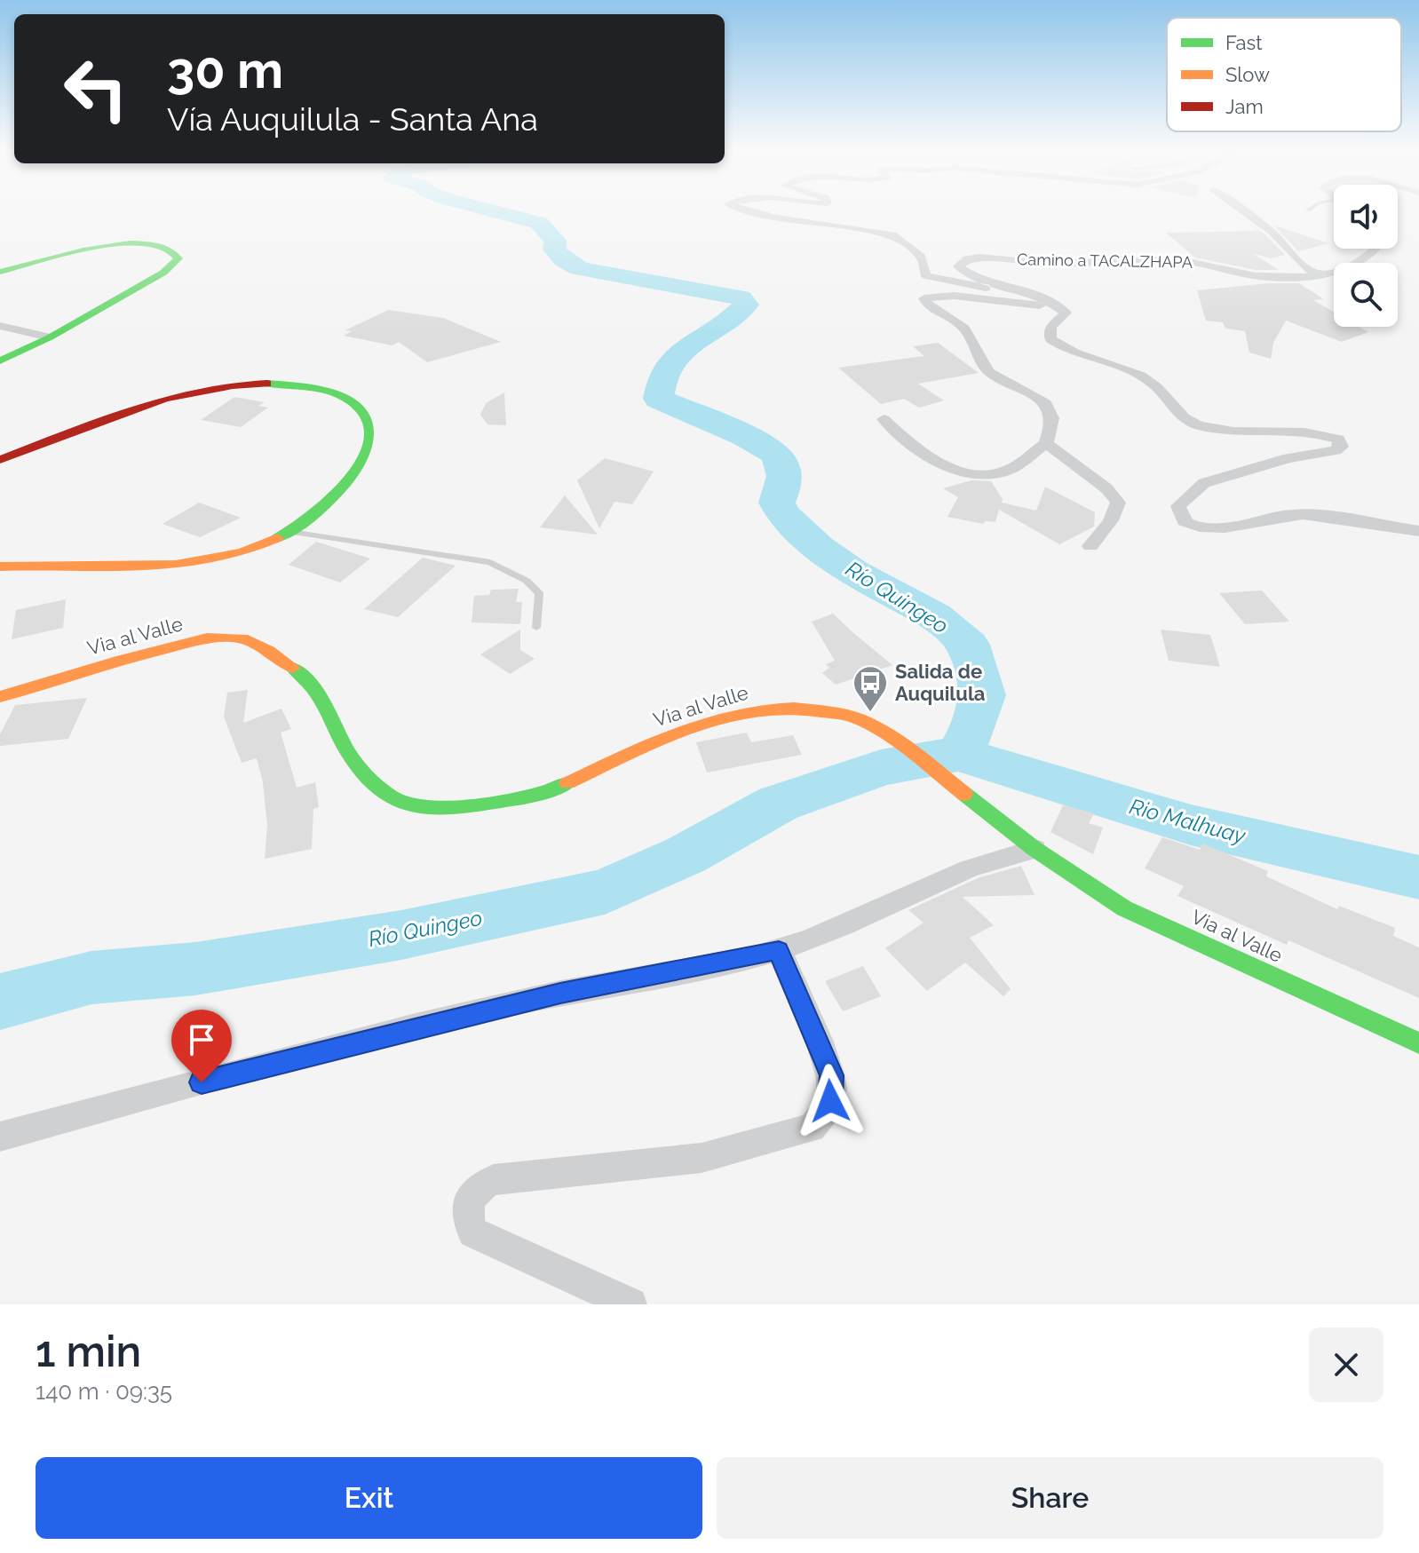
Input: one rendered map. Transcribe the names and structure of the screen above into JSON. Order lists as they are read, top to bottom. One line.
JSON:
{"streets":{"main road":["Via al Valle"],"street":["Camino a TACALZHAPA"]},"water":["Río Quingeo","Rio Malhuay"],"places":{"bus stop":["Salida de Auquilula"]},"legend":["Fast","Slow","Jam"],"page":{"turn":["30 m","Vía Auquilula - Santa Ana"],"heading":["1 min","140 m · 09:35"],"buttons":["Exit","Share"]}}
